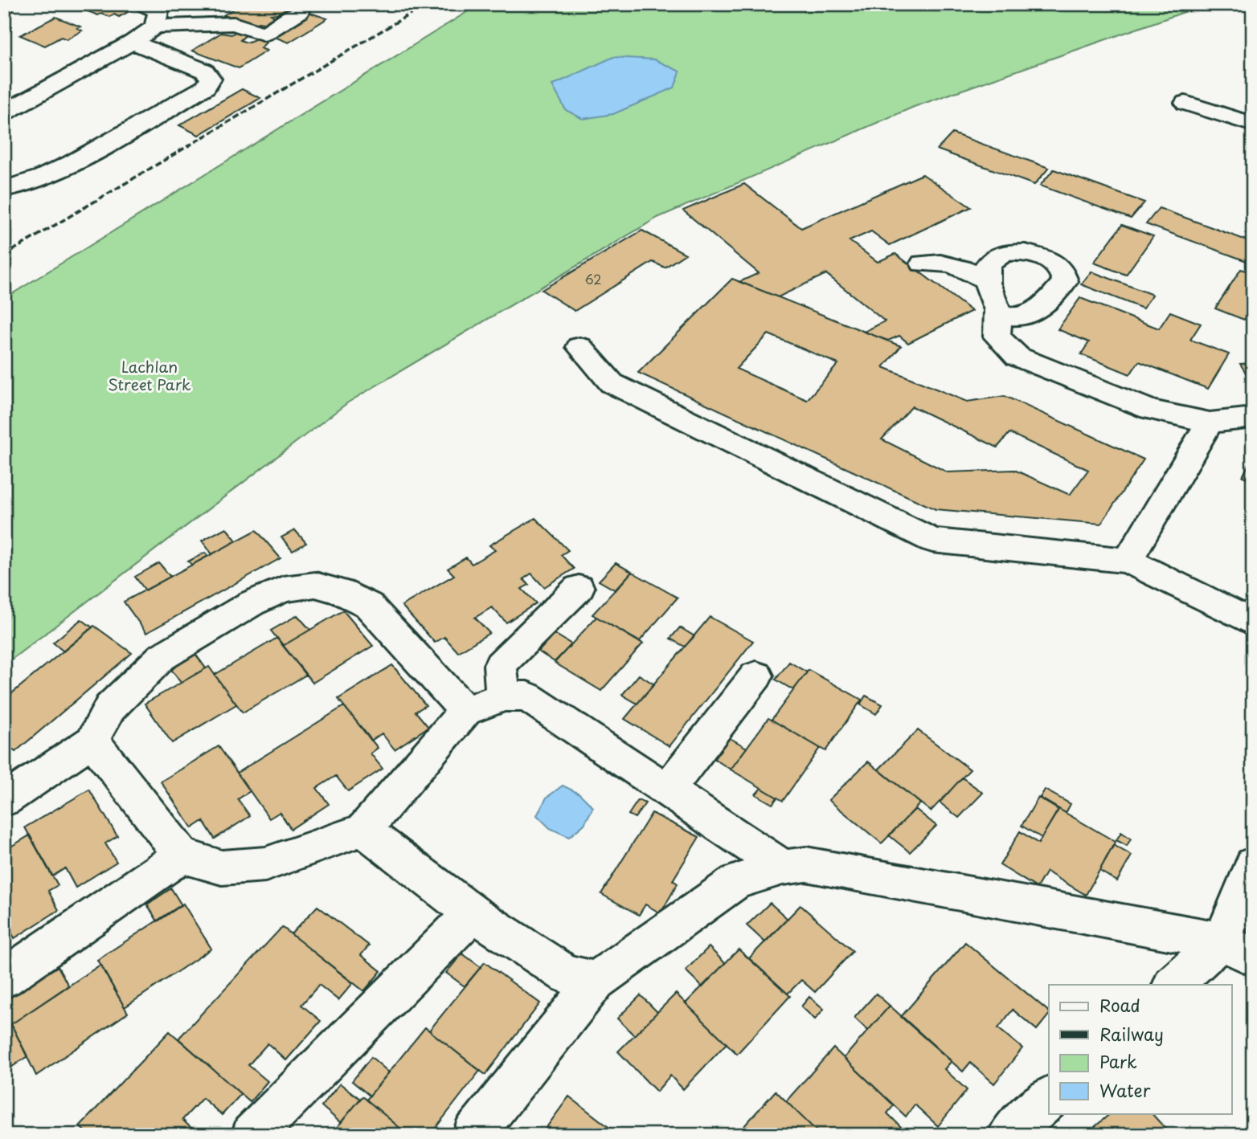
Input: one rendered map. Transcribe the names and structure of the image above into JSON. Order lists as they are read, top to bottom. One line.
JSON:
{"parks":["Lachlan Street Park"],"house_numbers":["62"],"legend":["Road","Railway","Park","Water"]}
